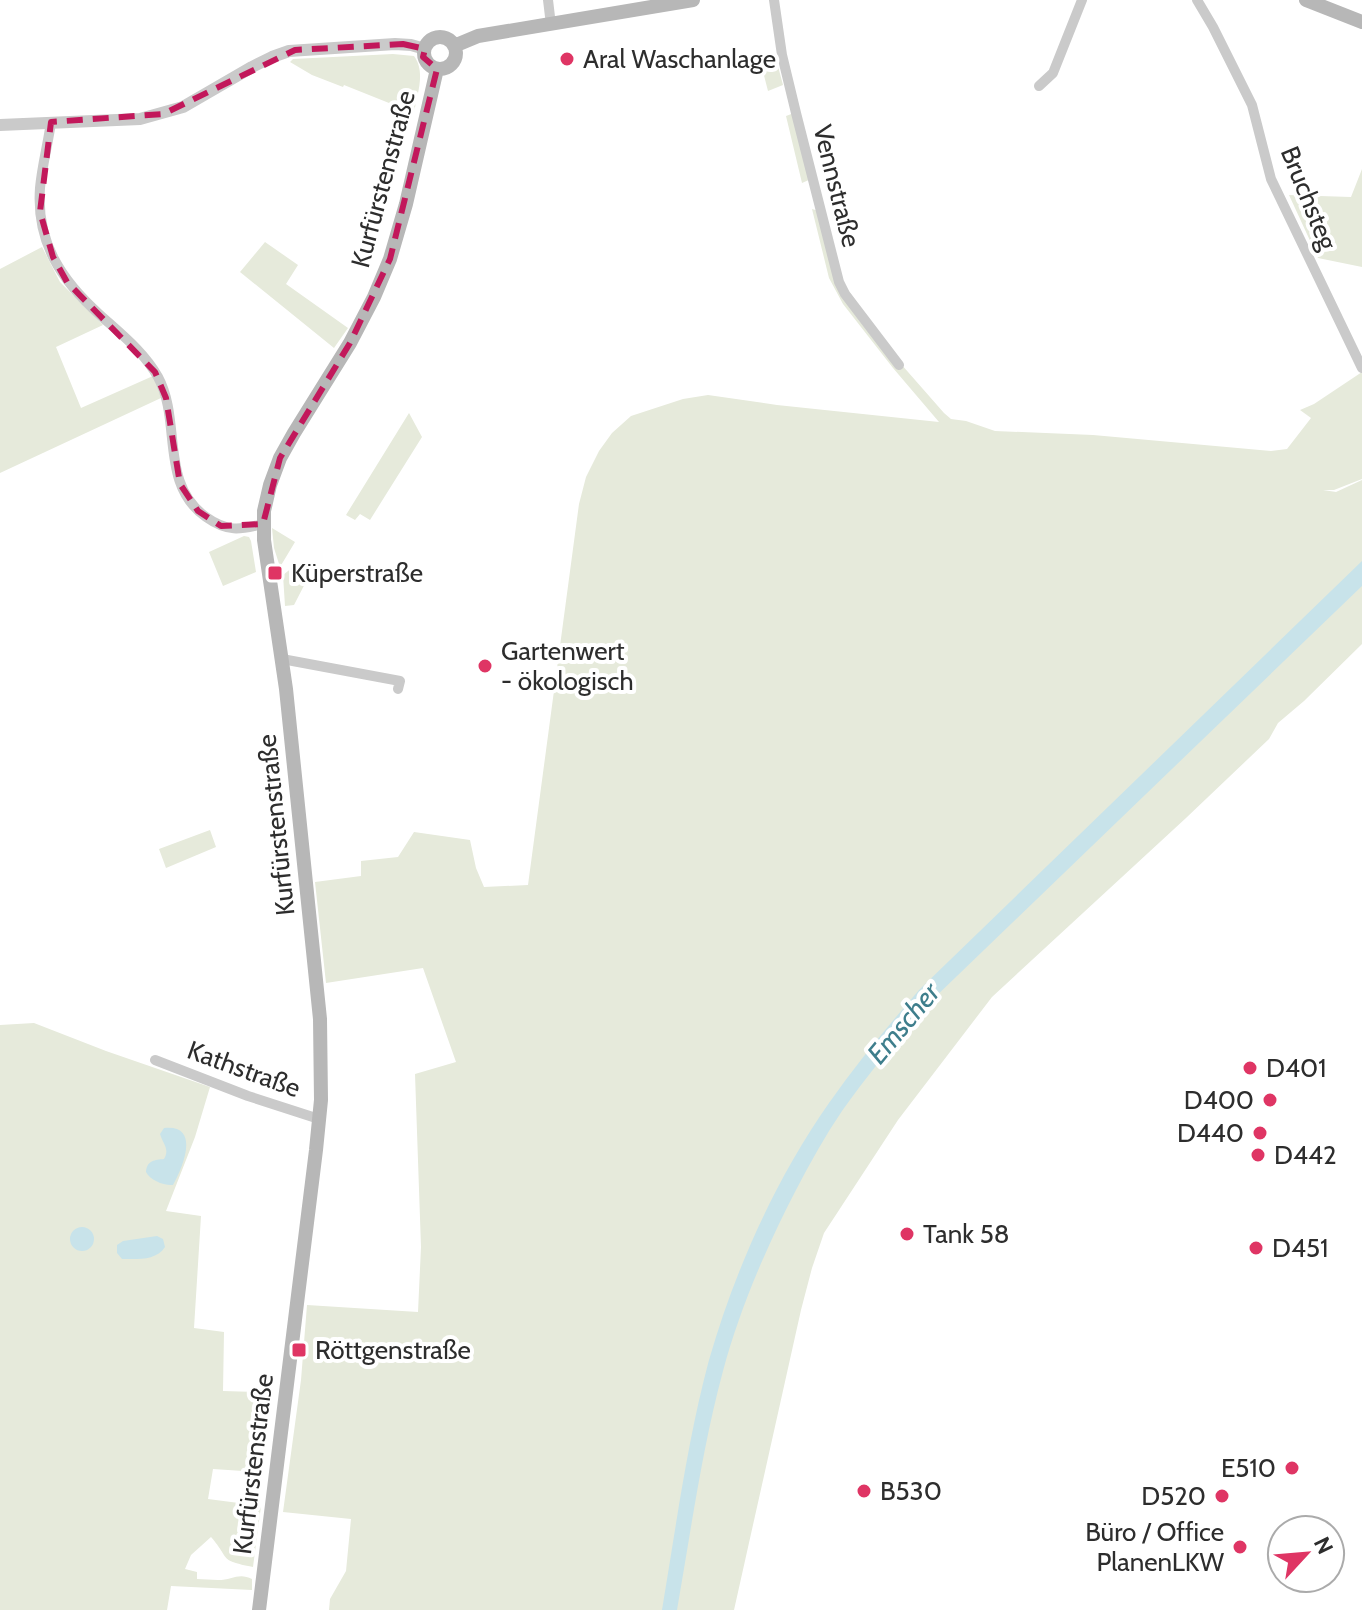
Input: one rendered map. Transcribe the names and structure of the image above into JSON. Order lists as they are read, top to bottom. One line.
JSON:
{"streets":{"main road":["Kurfürstenstraße"],"street":["Vennstraße","Bruchsteg","Kathstraße"]},"crossings":[["Kurfürstenstraße","Kathstraße"]],"water":["Emscher"],"places":{"other":["Aral Waschanlage","Gartenwert - ökologisch","D401","D400","D440","D442","Tank 58","D451","E510","B530","D520","Büro / Office PlanenLKW"],"transit":["Küperstraße","Röttgenstraße"]},"north":"top right"}
